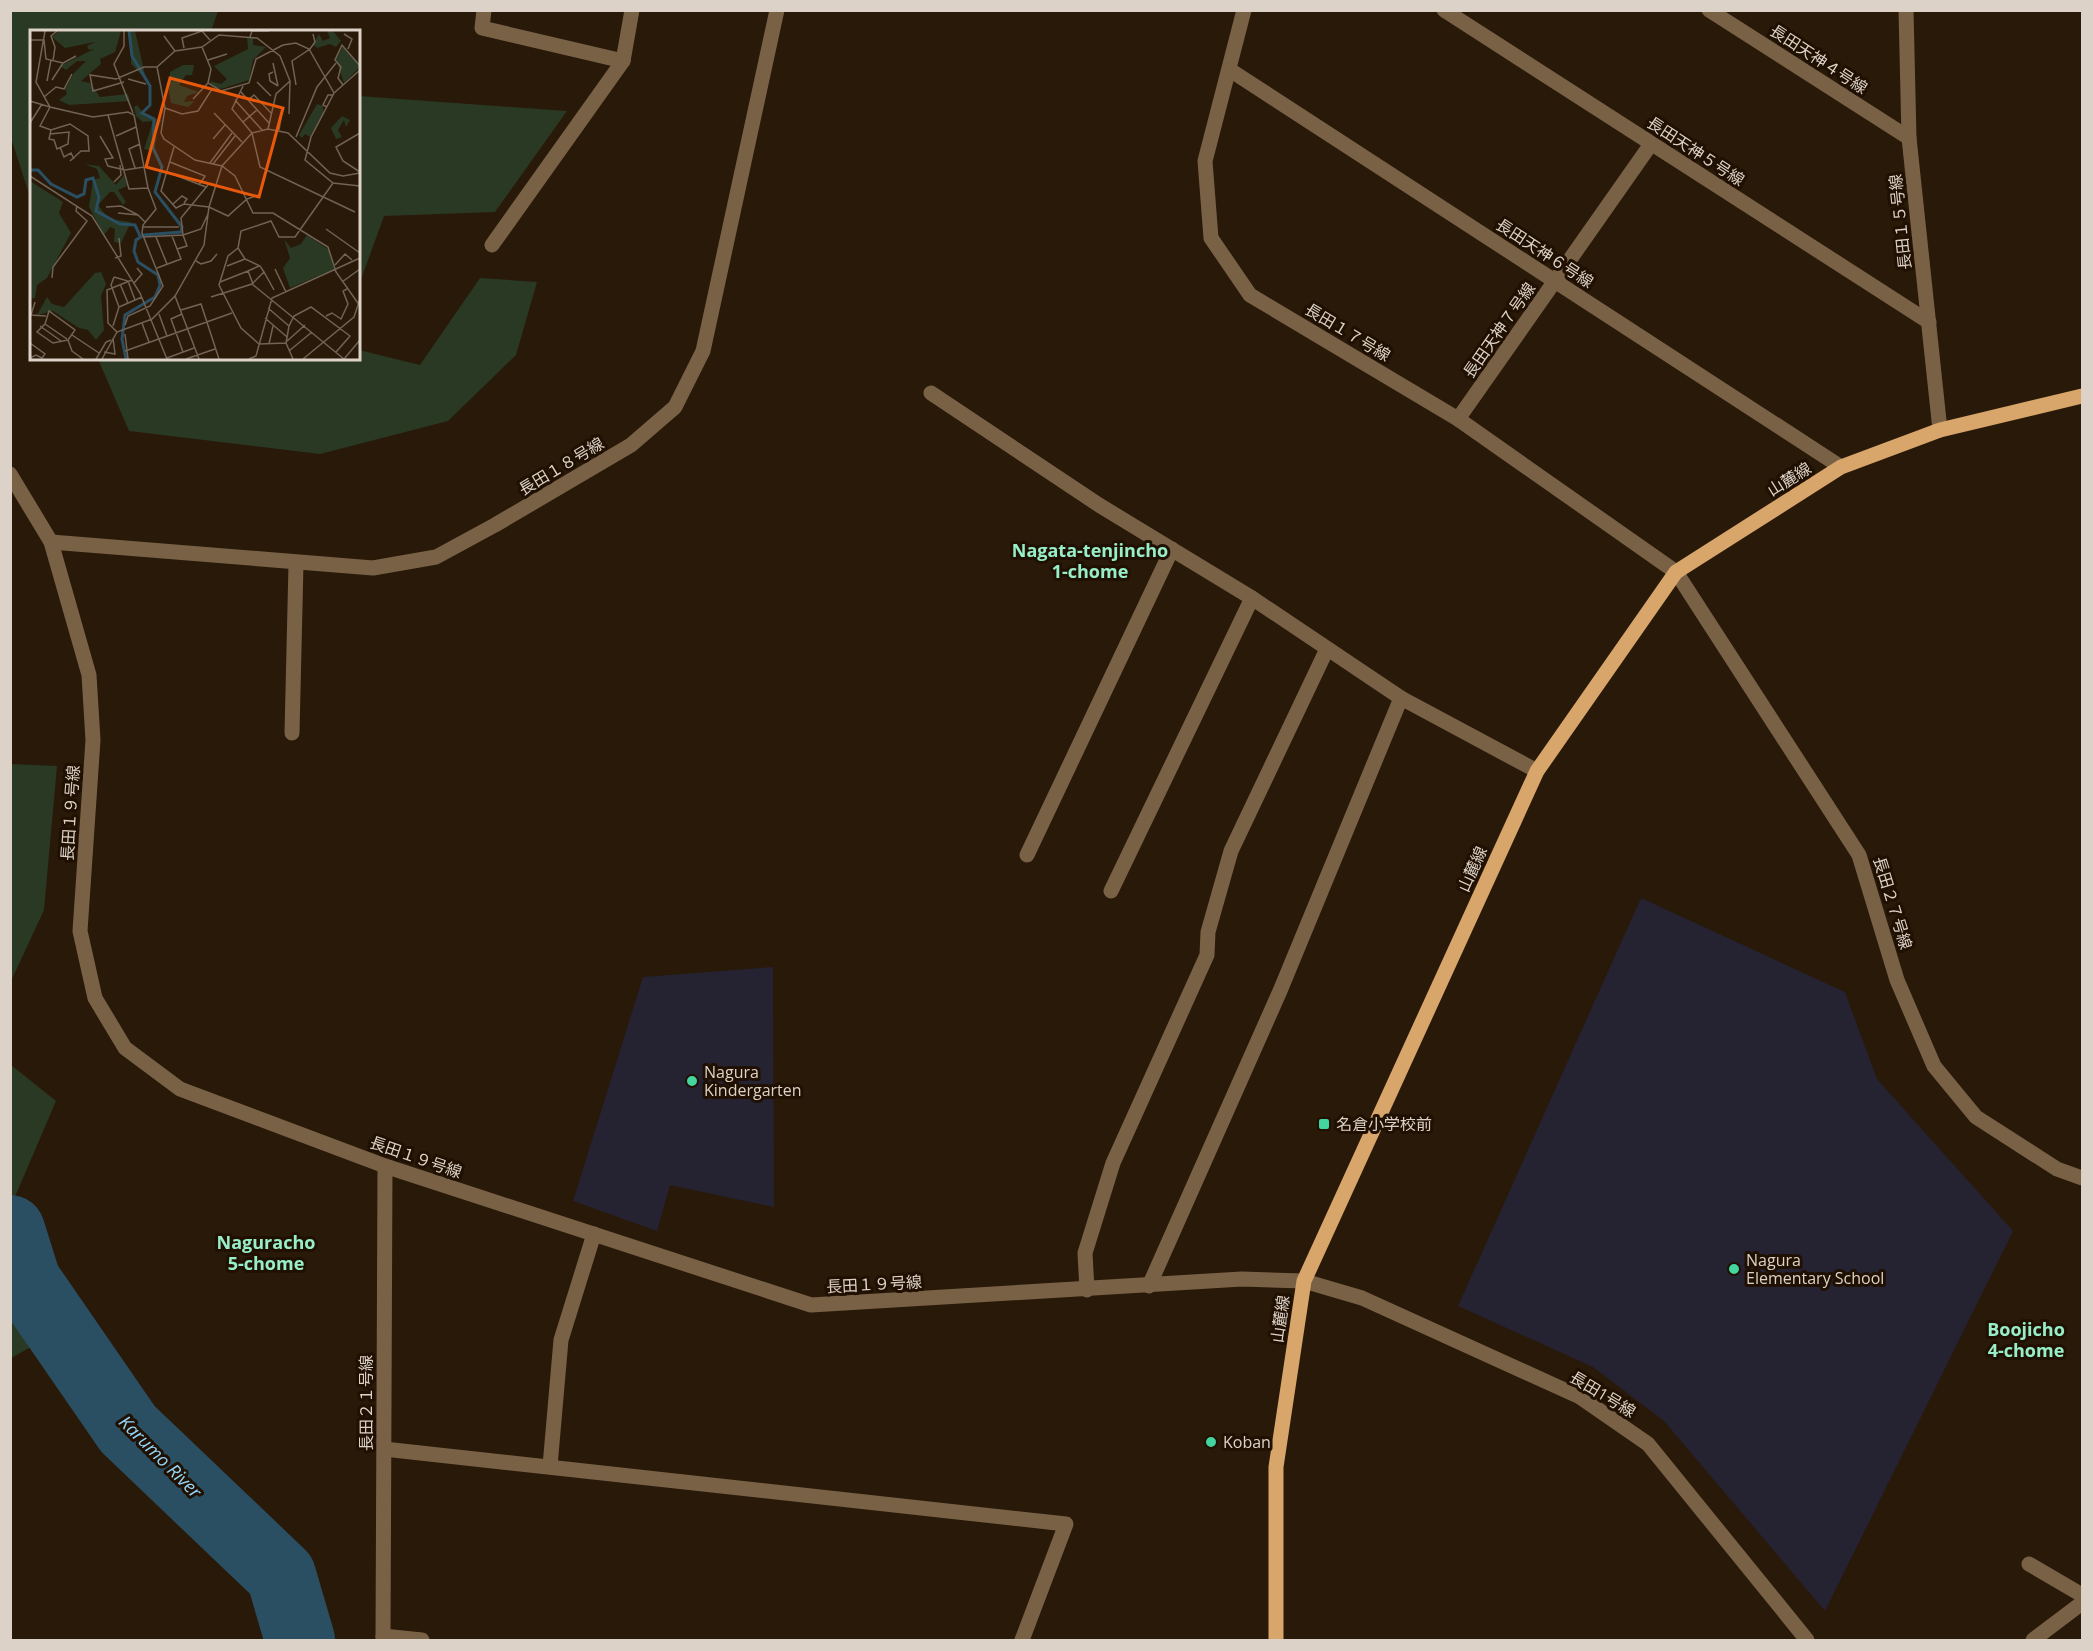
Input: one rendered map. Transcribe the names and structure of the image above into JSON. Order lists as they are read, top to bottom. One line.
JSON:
{"streets":{"main road":["山麓線"],"street":["長田天神４号線","長田天神５号線","長田１５号線","長田天神６号線","長田天神７号線","長田１７号線","長田１８号線","長田１９号線","長田２７号線","長田1号線","長田２１号線"]},"crossings":[["長田天神４号線","長田１５号線"],["長田天神５号線","長田１５号線"],["長田天神５号線","長田天神７号線"],["長田１５号線","山麓線"],["長田天神６号線","長田天神７号線"],["長田天神６号線","長田１７号線"],["長田天神６号線","山麓線"],["長田天神７号線","長田１７号線"],["長田１７号線","山麓線"],["長田１７号線","長田２７号線"],["長田１８号線","長田１９号線"],["山麓線","長田１９号線"],["山麓線","長田２７号線"],["山麓線","長田1号線"],["長田１９号線","長田1号線"],["長田１９号線","長田２１号線"]],"districts":["Nagata-tenjincho 1-chome","Naguracho 5-chome","Boojicho 4-chome"],"water":["Karumo River"],"places":{"other":["Nagura Kindergarten","Nagura Elementary School","Koban"],"transit":["名倉小学校前"]}}
